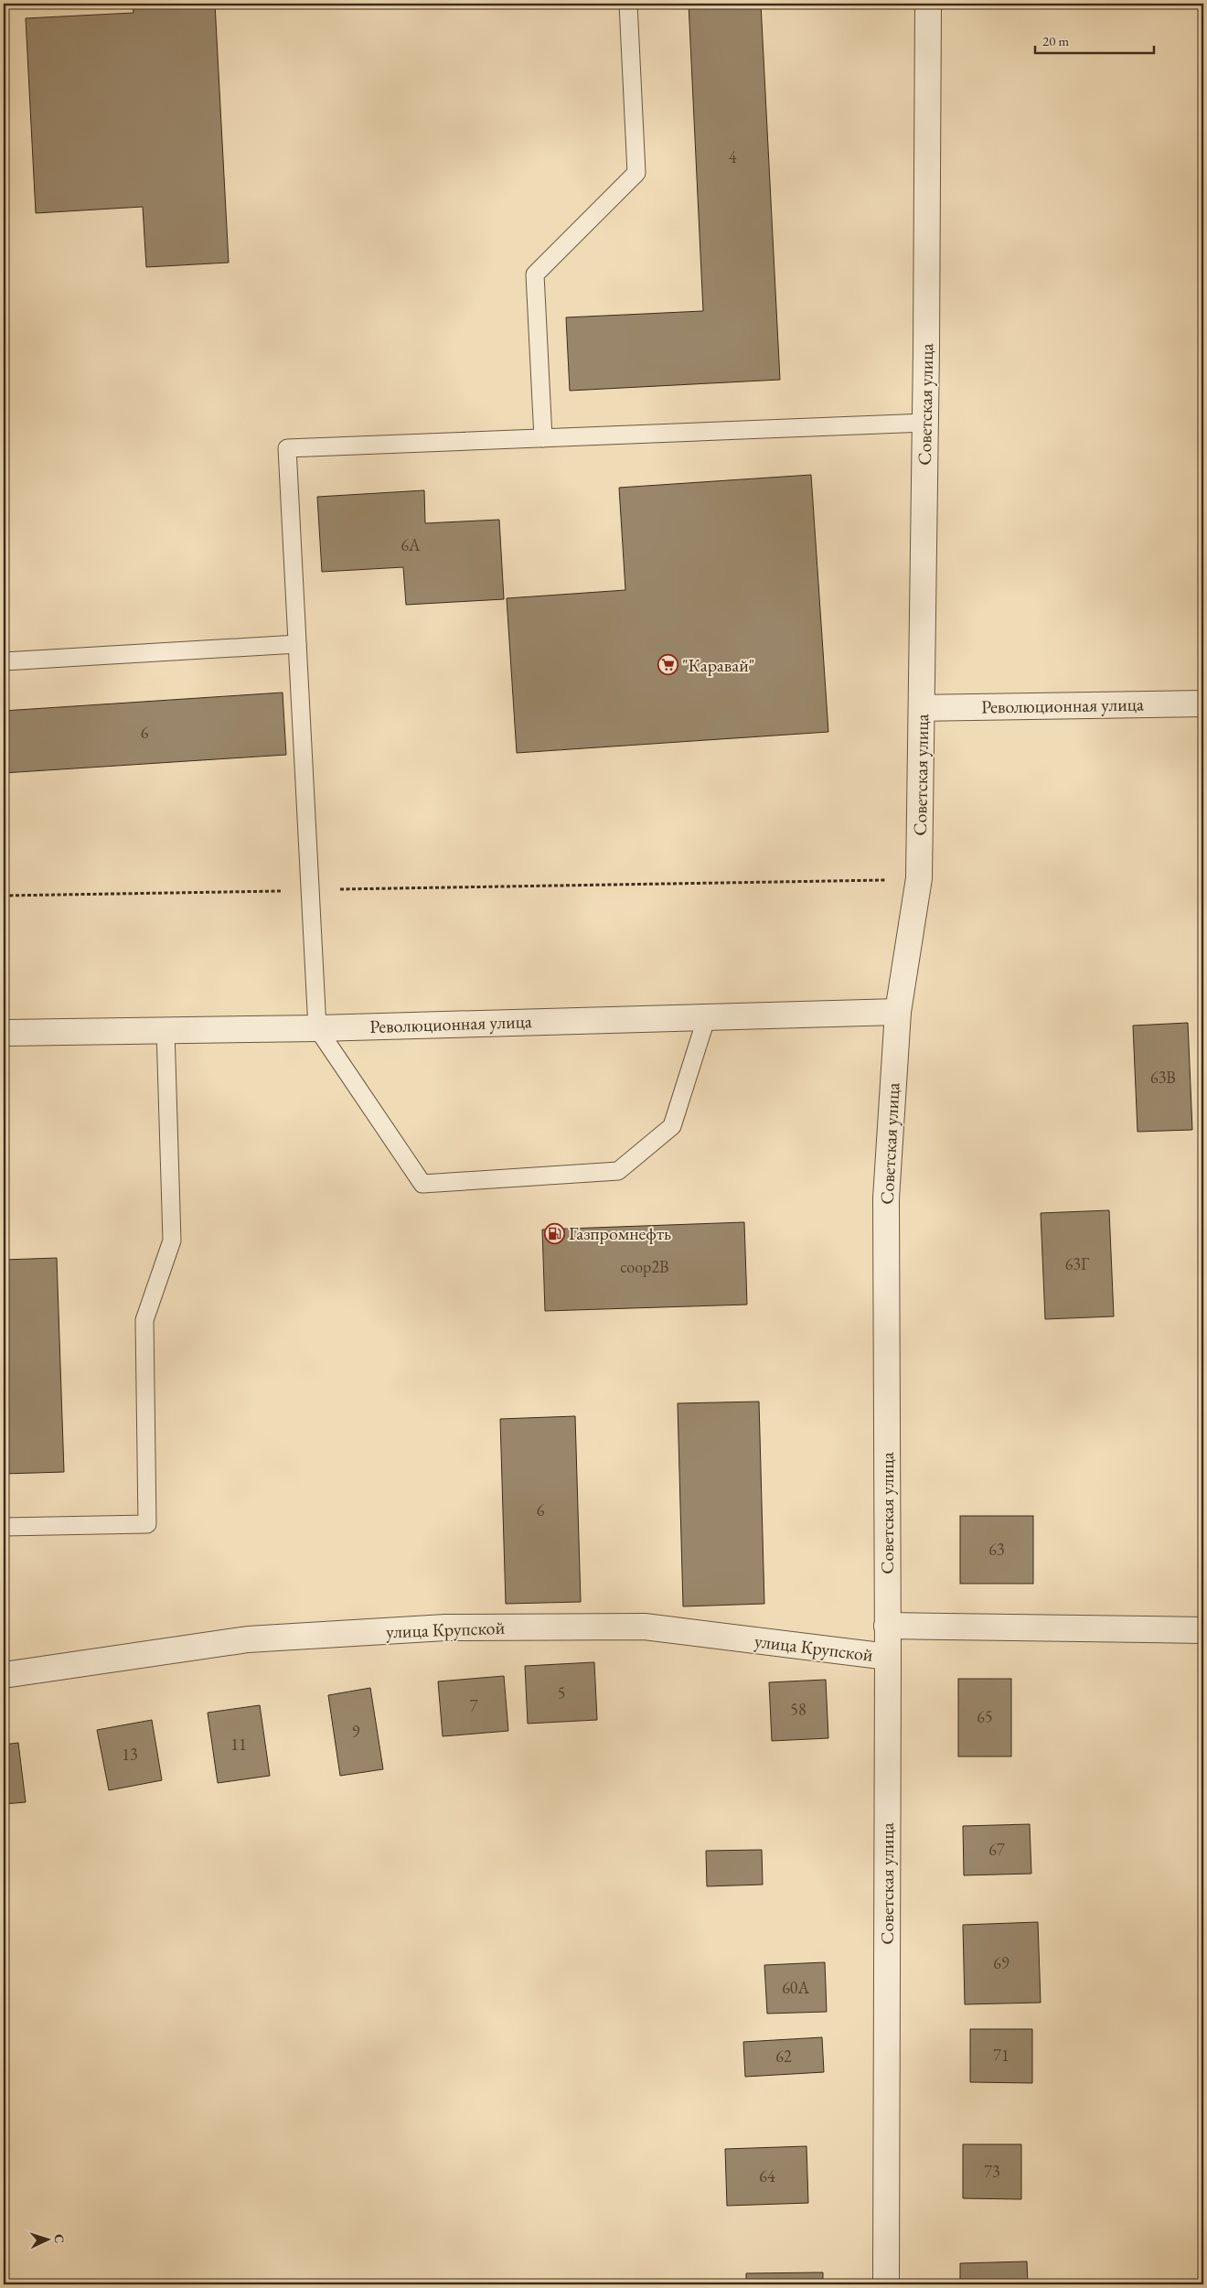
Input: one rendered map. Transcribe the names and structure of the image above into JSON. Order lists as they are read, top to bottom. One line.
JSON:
{"streets":{"street":["Советская улица","Революционная улица","улица Крупской"]},"crossings":[["Советская улица","Революционная улица"],["Советская улица","улица Крупской"]],"places":{"supermarket":["\"Каравай\""],"fuel station":["Газпромнефть"]},"house_numbers":["4","6А","6","63В","63Г","соор2В","6","63","5","7","58","65","9","11","13","67","69","60А","71","62","73","64"],"scale_bar":"20 m","north":"right"}
